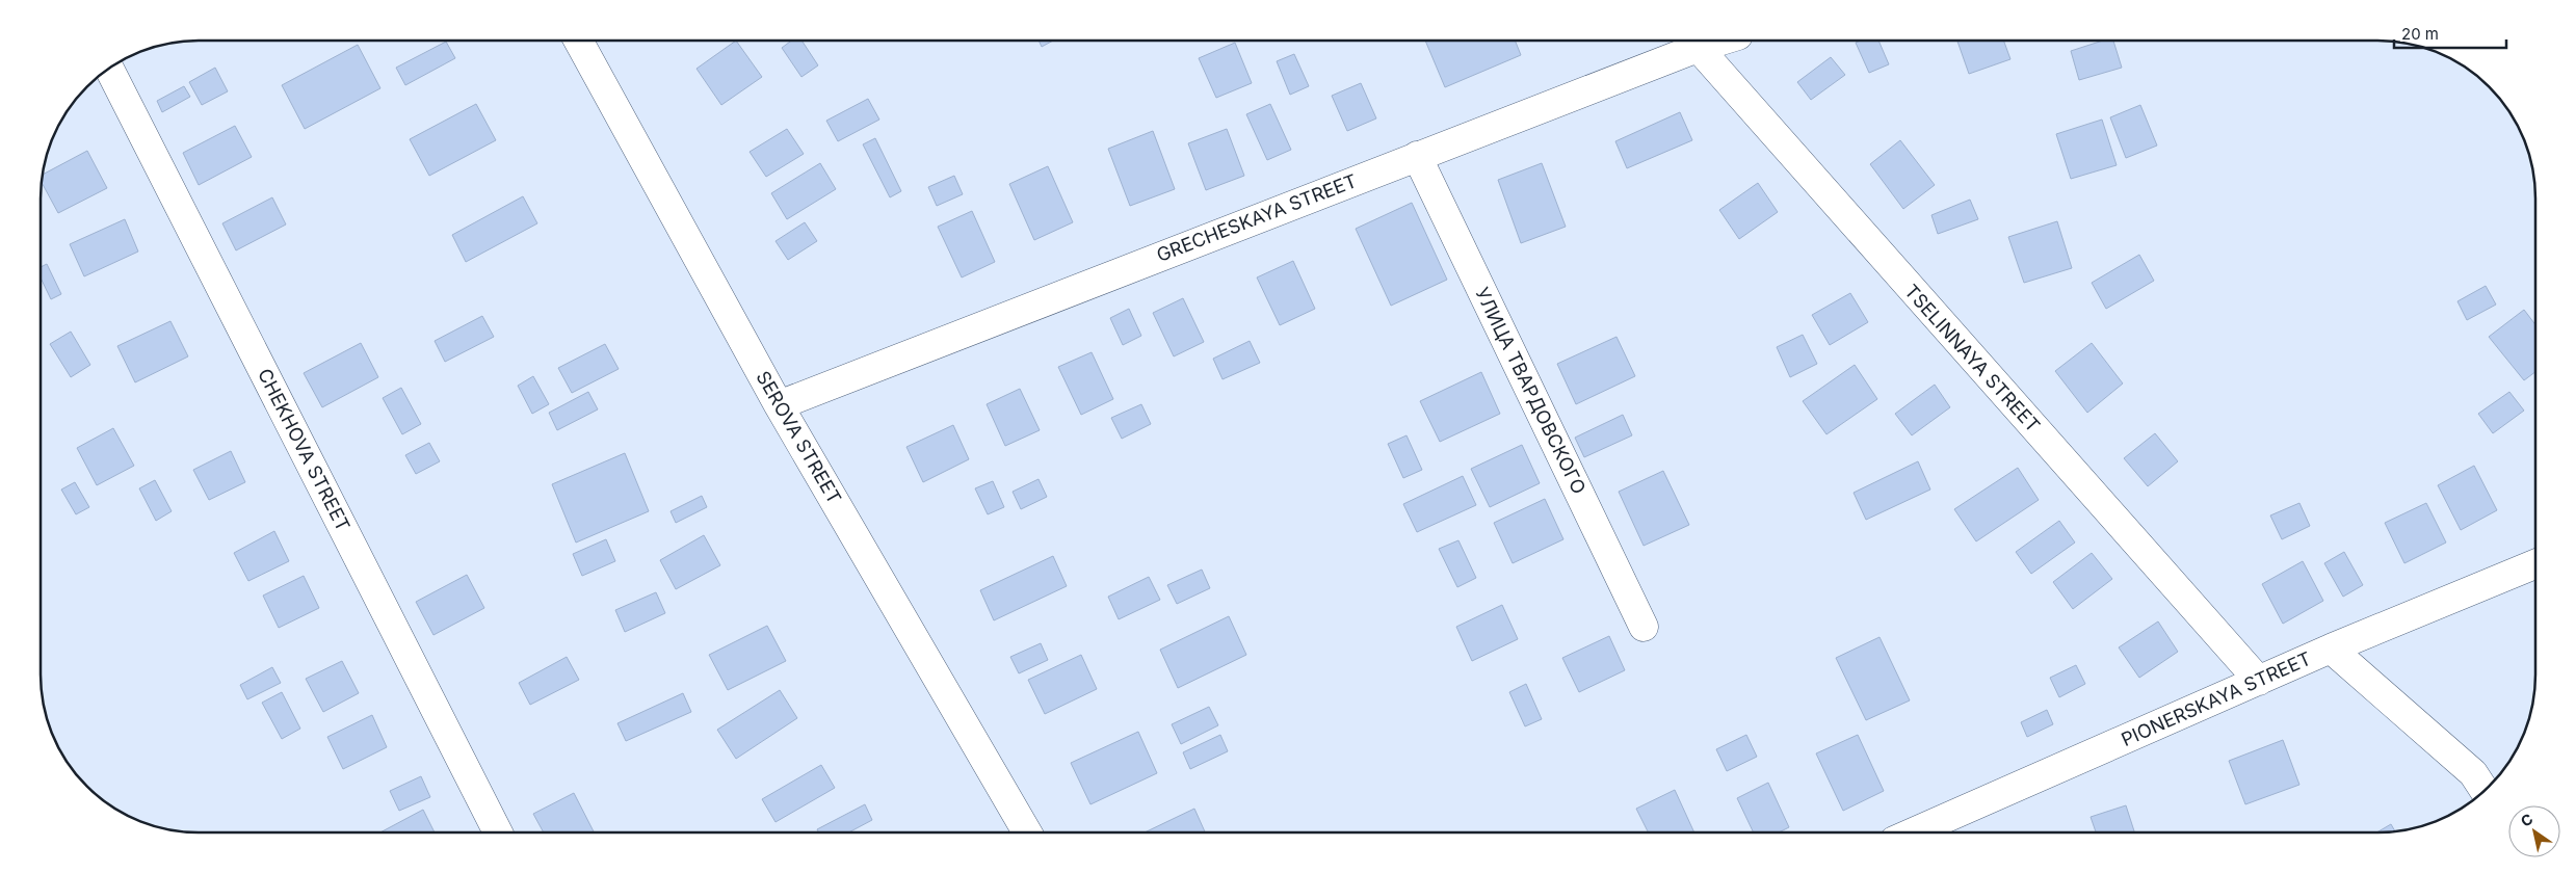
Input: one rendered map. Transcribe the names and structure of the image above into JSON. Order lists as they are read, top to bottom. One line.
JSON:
{"streets":{"street":["GRECHESKAYA STREET","TSELINNAYA STREET","УЛИЦА ТВАРДОВСКОГО","SEROVA STREET","CHEKHOVA STREET","PIONERSKAYA STREET"]},"crossings":[["GRECHESKAYA STREET","TSELINNAYA STREET"],["GRECHESKAYA STREET","УЛИЦА ТВАРДОВСКОГО"],["GRECHESKAYA STREET","SEROVA STREET"],["TSELINNAYA STREET","PIONERSKAYA STREET"]],"scale_bar":"20 m","north":"top left"}
